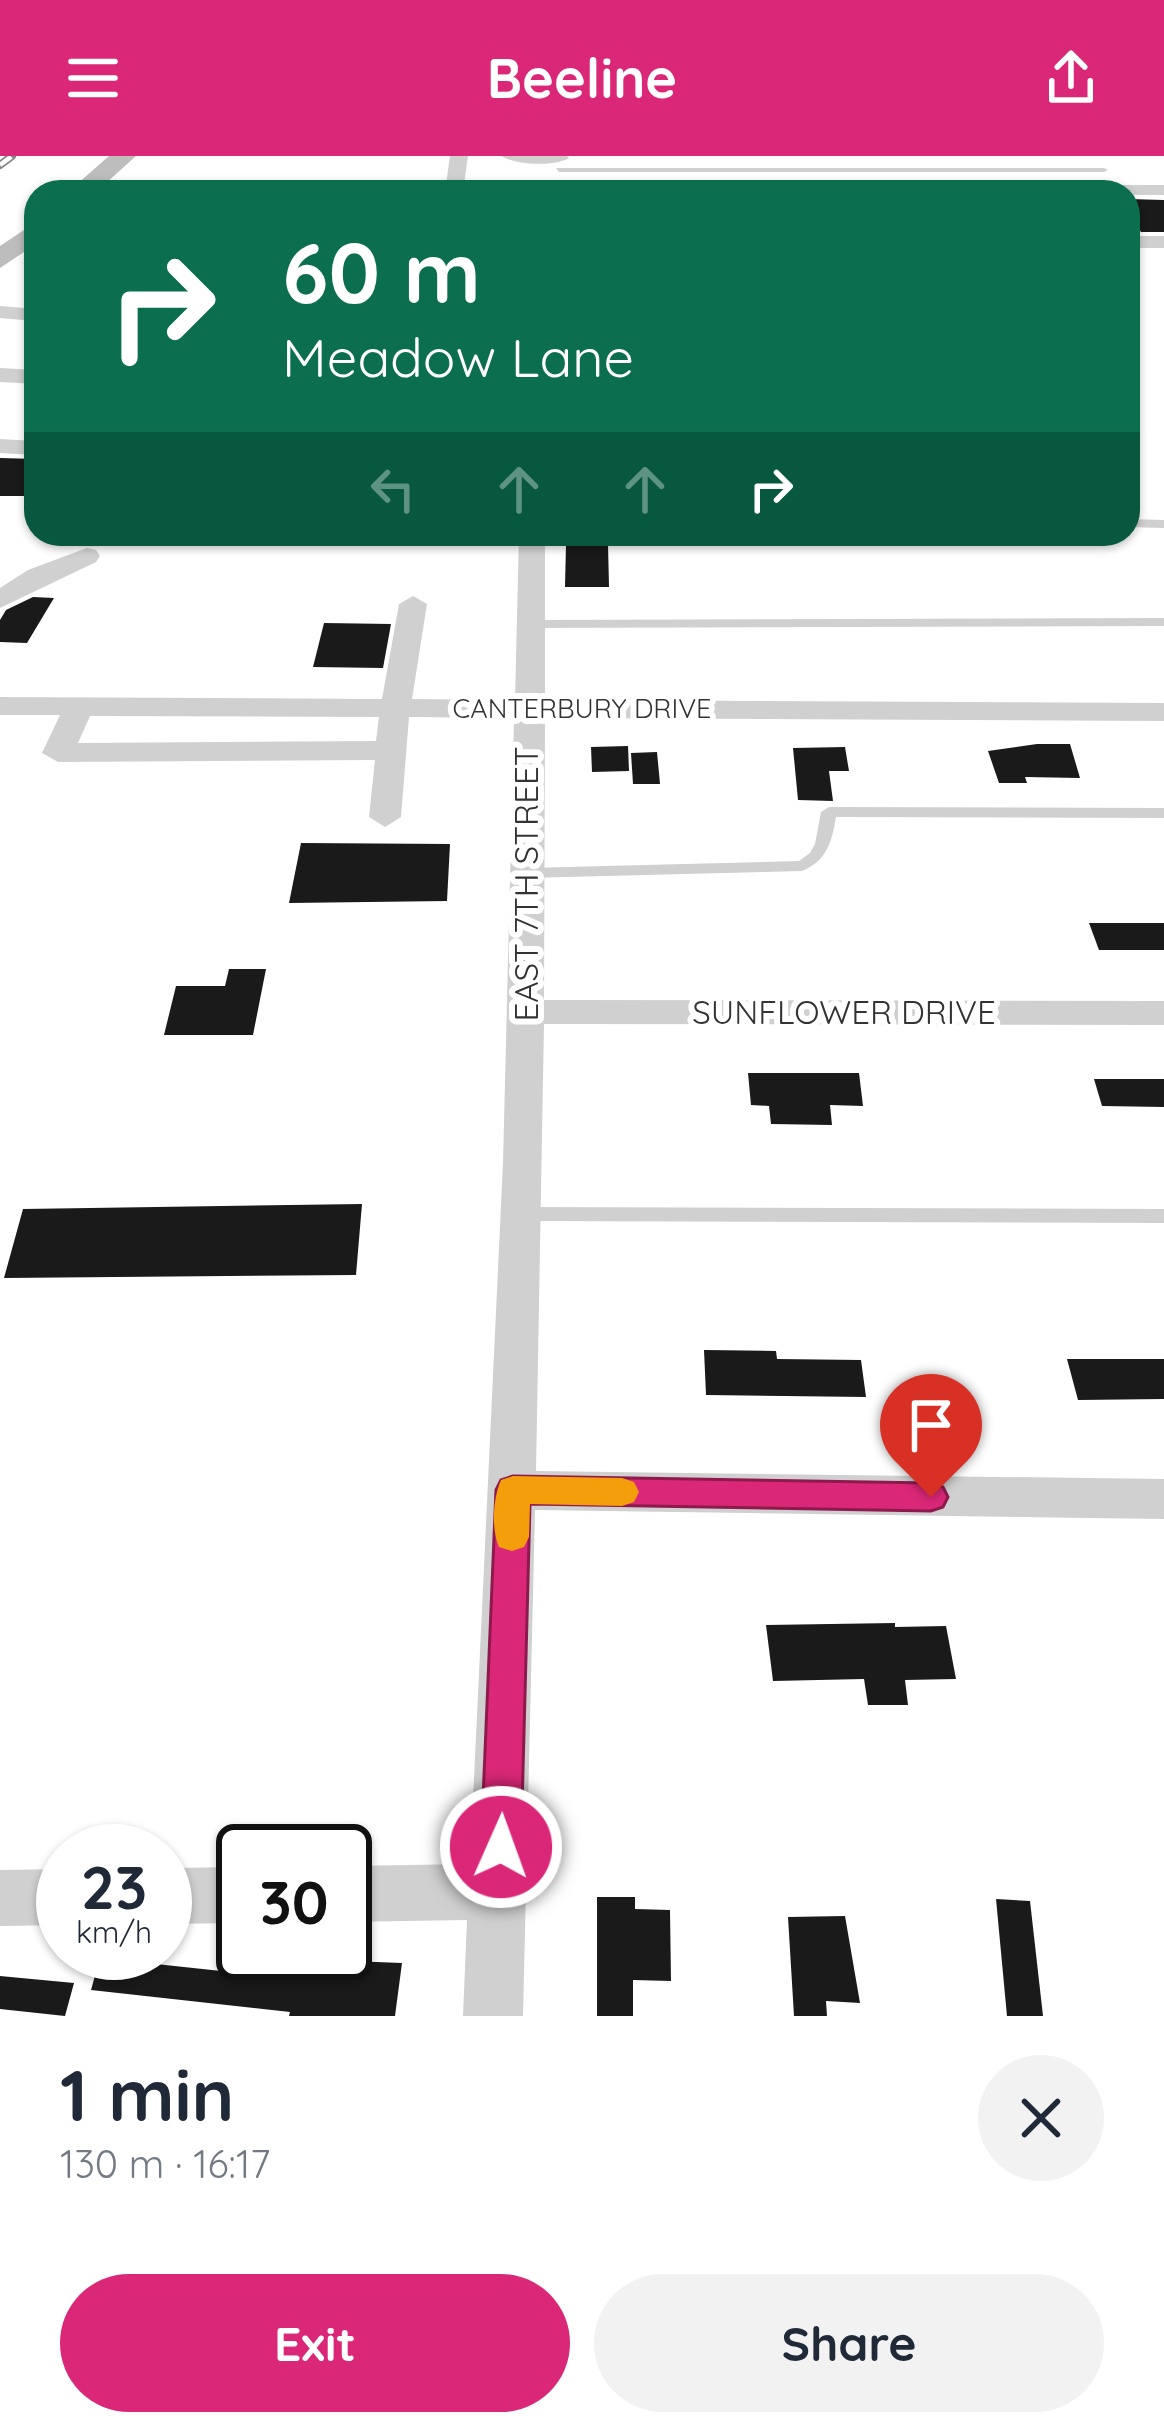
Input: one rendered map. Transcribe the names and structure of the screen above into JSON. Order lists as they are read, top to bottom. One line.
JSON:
{"streets":{"street":["CANTERBURY DRIVE","EAST 7TH STREET","SUNFLOWER DRIVE"]},"crossings":[["CANTERBURY DRIVE","EAST 7TH STREET"],["EAST 7TH STREET","SUNFLOWER DRIVE"]],"page":{"header":"Beeline","turn":["60 m","Meadow Lane"],"speed":"23 km/h","limit":"30","heading":["1 min","130 m · 16:17"],"buttons":["Exit","Share"]}}
